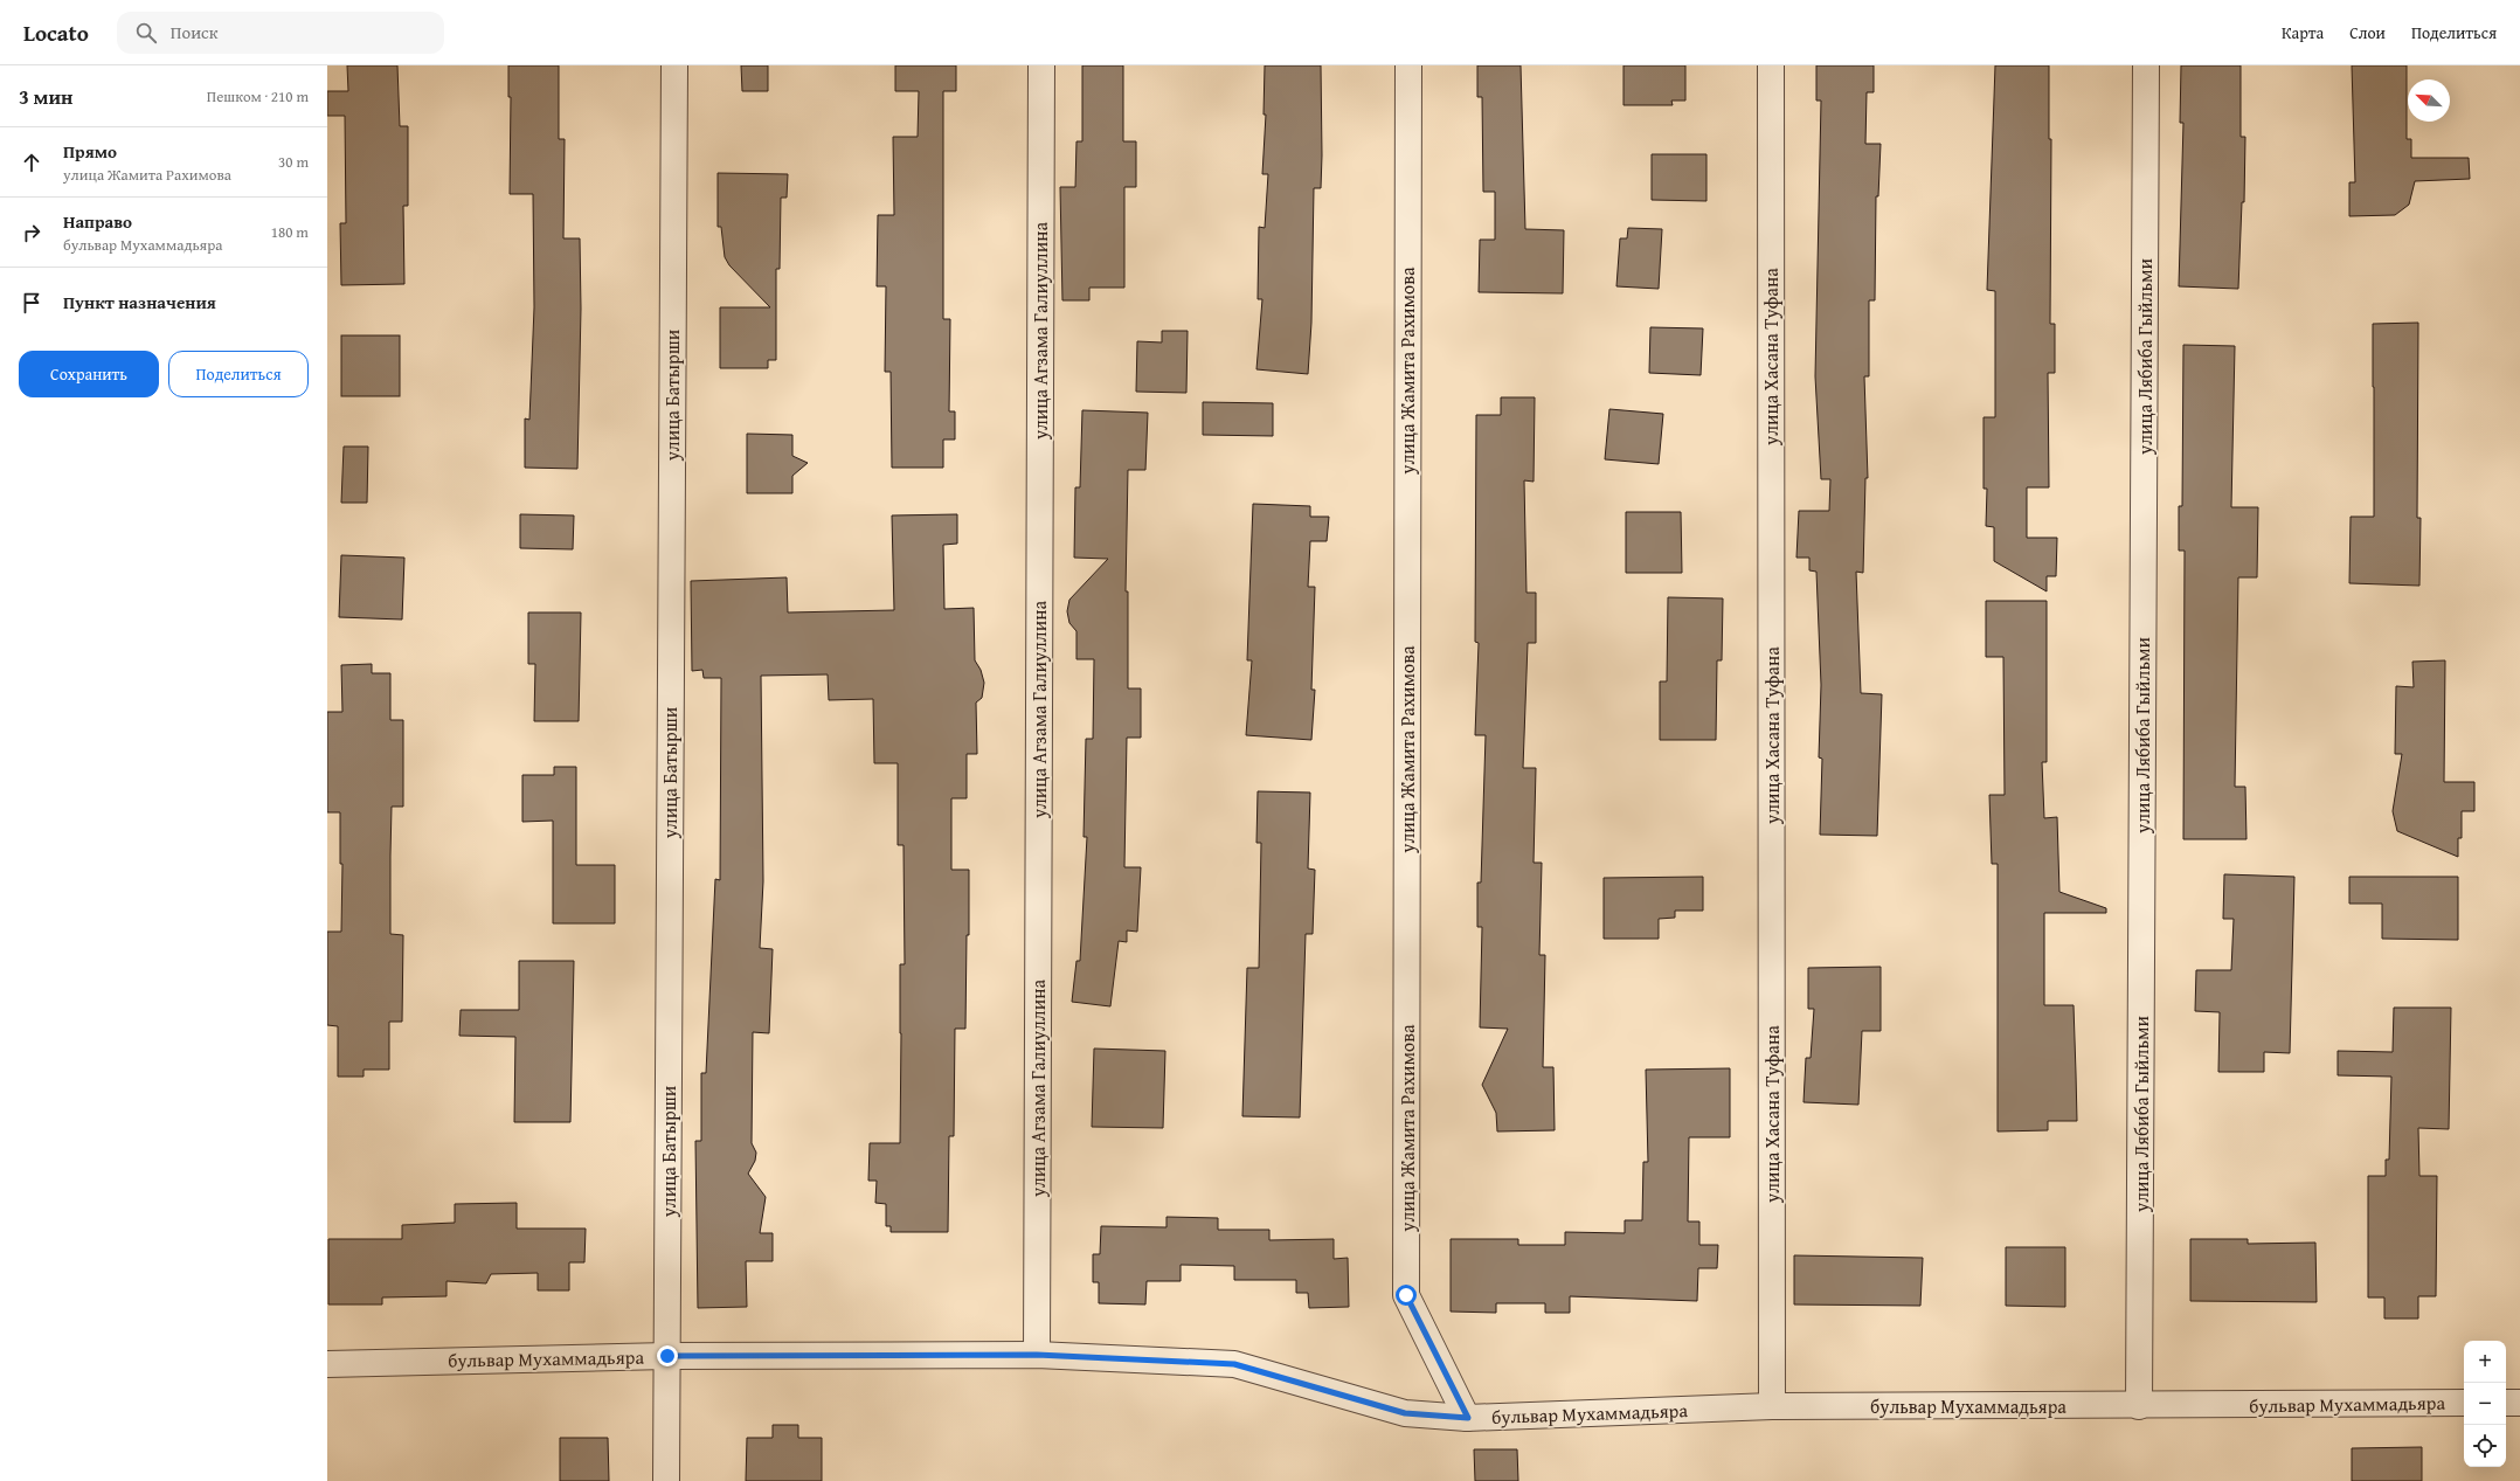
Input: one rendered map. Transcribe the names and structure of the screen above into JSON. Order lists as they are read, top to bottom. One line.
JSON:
{"streets":{"street":["улица Агзама Галиуллина","улица Хасана Туфана","улица Лябиба Гыйльми","улица Жамита Рахимова","улица Батырши","бульвар Мухаммадьяра"]},"crossings":[["улица Агзама Галиуллина","бульвар Мухаммадьяра"],["улица Хасана Туфана","бульвар Мухаммадьяра"],["улица Лябиба Гыйльми","бульвар Мухаммадьяра"],["улица Жамита Рахимова","бульвар Мухаммадьяра"],["улица Батырши","бульвар Мухаммадьяра"]],"north":"top left","page":{"header":"Locato","search":"Поиск","nav":["Карта","Слои","Поделиться"],"heading":["3 мин","Пешком · 210 m"],"list":[["Прямо","улица Жамита Рахимова","30 m"],["Направо","бульвар Мухаммадьяра","180 m"],"Пункт назначения"],"buttons":["Сохранить","Поделиться"],"map_buttons":["+","−"]}}
